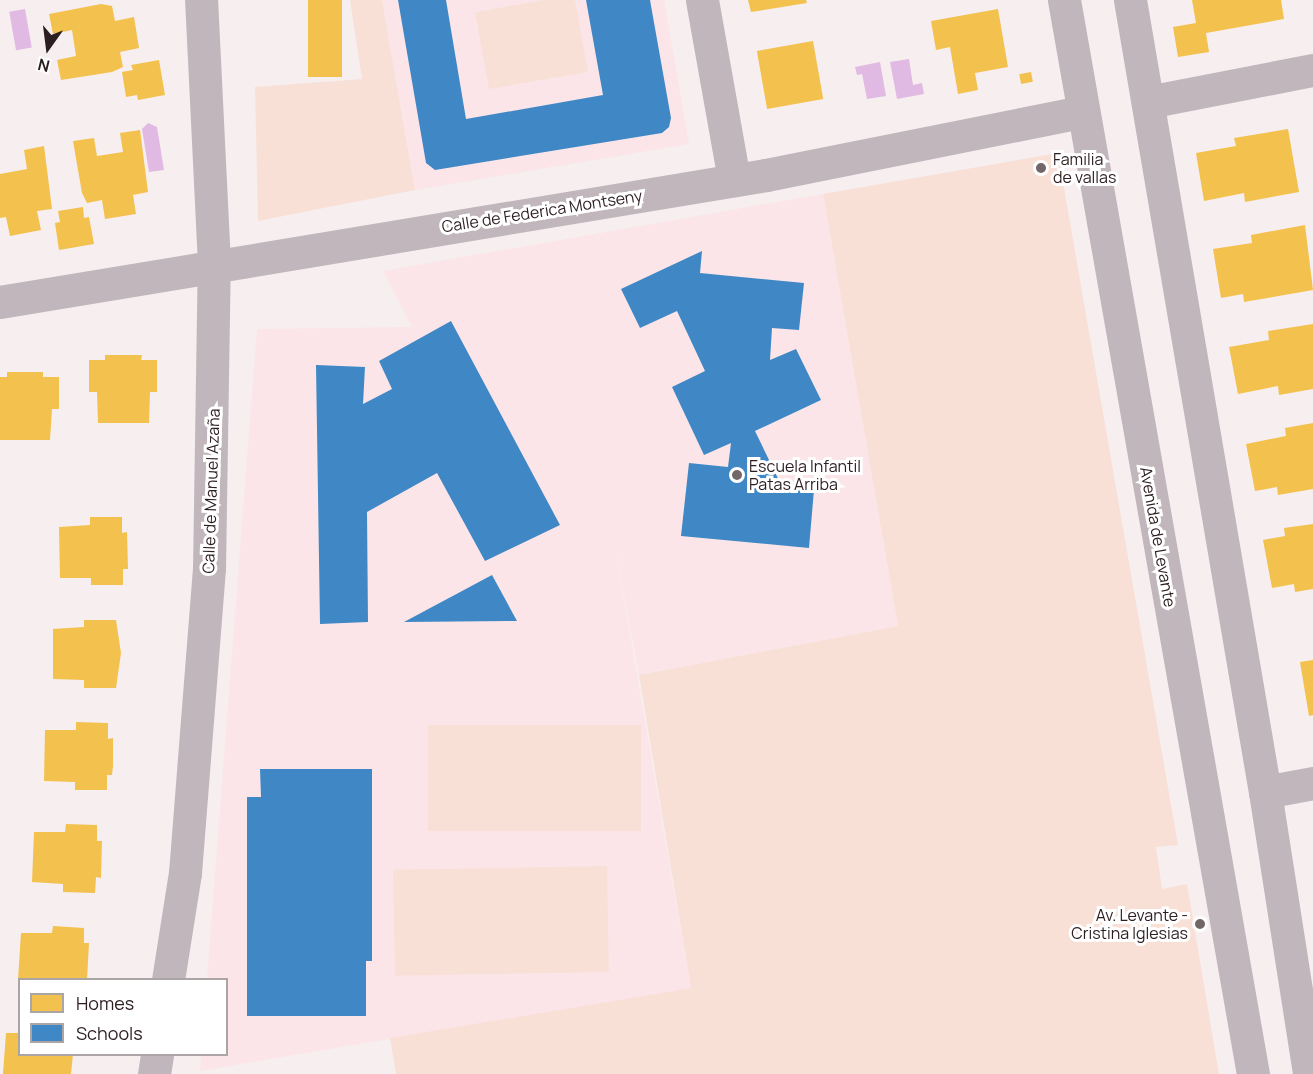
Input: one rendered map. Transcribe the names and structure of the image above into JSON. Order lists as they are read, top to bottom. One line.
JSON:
{"streets":{"street":["Calle de Federica Montseny","Calle de Manuel Azaña","Avenida de Levante"]},"crossings":[["Calle de Federica Montseny","Calle de Manuel Azaña"],["Calle de Federica Montseny","Avenida de Levante"]],"places":["Familia de vallas","Escuela Infantil Patas Arriba","Av. Levante - Cristina Iglesias"],"legend":["Homes","Schools"],"north":"bottom"}
